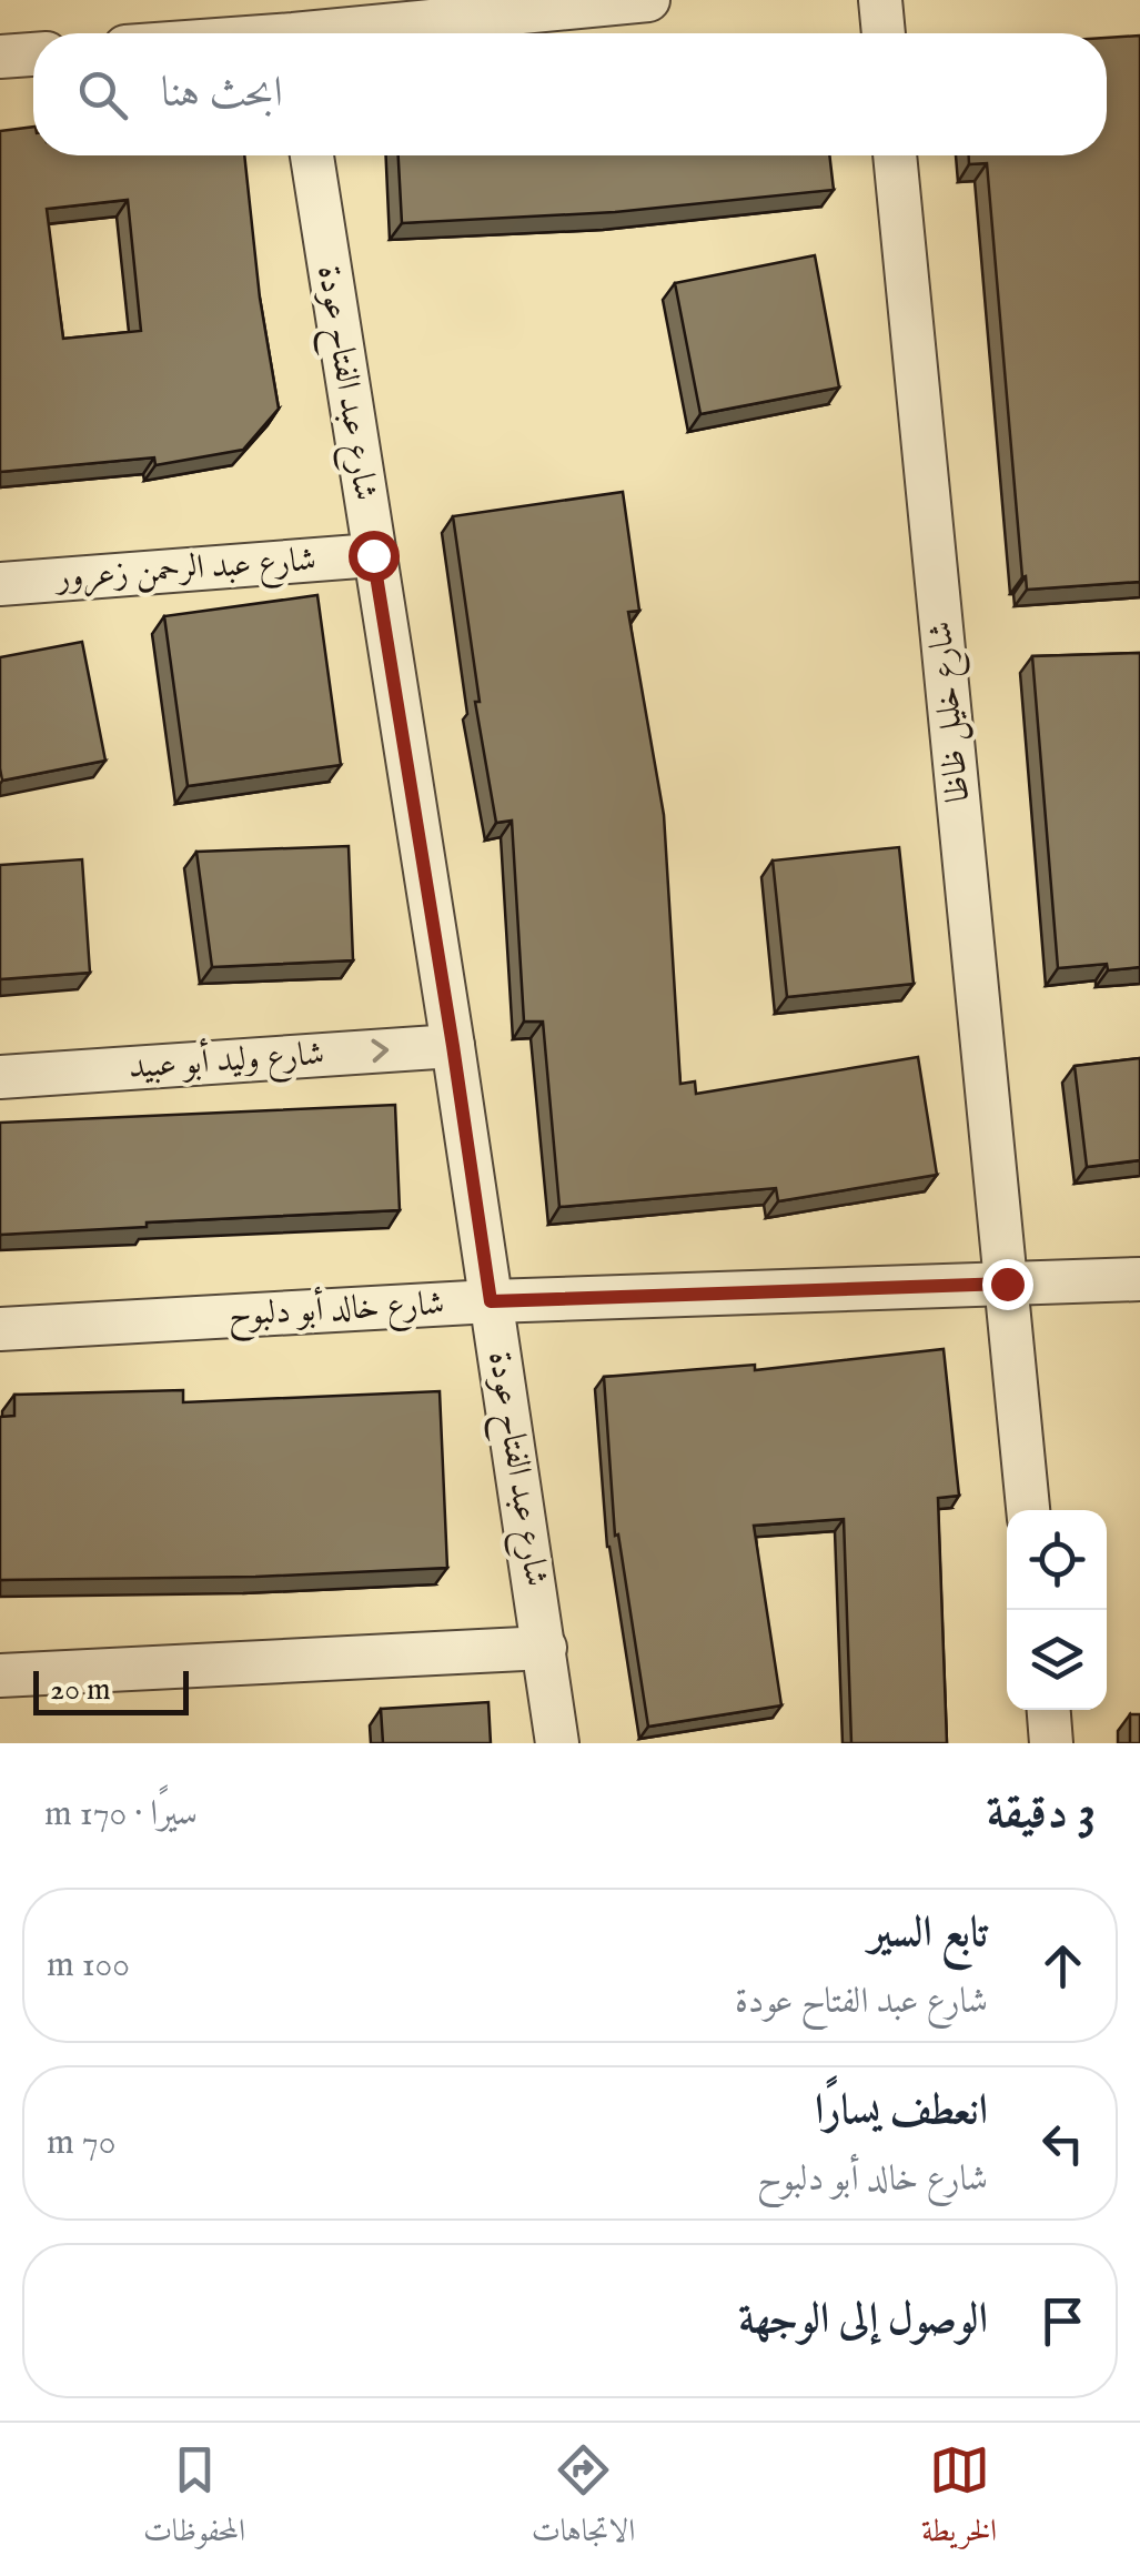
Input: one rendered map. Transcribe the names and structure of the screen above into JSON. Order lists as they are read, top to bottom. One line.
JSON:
{"streets":{"street":["شارع عبد الفتاح عودة","شارع عبد الرحمن زعرور","شارع خليل ظاظا","شارع وليد أبو عبيد","شارع خالد أبو دلبوح"]},"crossings":[["شارع عبد الفتاح عودة","شارع عبد الرحمن زعرور"],["شارع عبد الفتاح عودة","شارع وليد أبو عبيد"],["شارع عبد الفتاح عودة","شارع خالد أبو دلبوح"],["شارع خليل ظاظا","شارع خالد أبو دلبوح"]],"one_way":["شارع وليد أبو عبيد"],"scale_bar":"20 m","page":{"search":"ابحث هنا","scale":"20 m","heading":["3 دقيقة","سيرًا · 170 m"],"list":[["تابع السير","شارع عبد الفتاح عودة","100 m"],["انعطف يسارًا","شارع خالد أبو دلبوح","70 m"],"الوصول إلى الوجهة"],"nav":["الخريطة","الاتجاهات","المحفوظات"]}}
